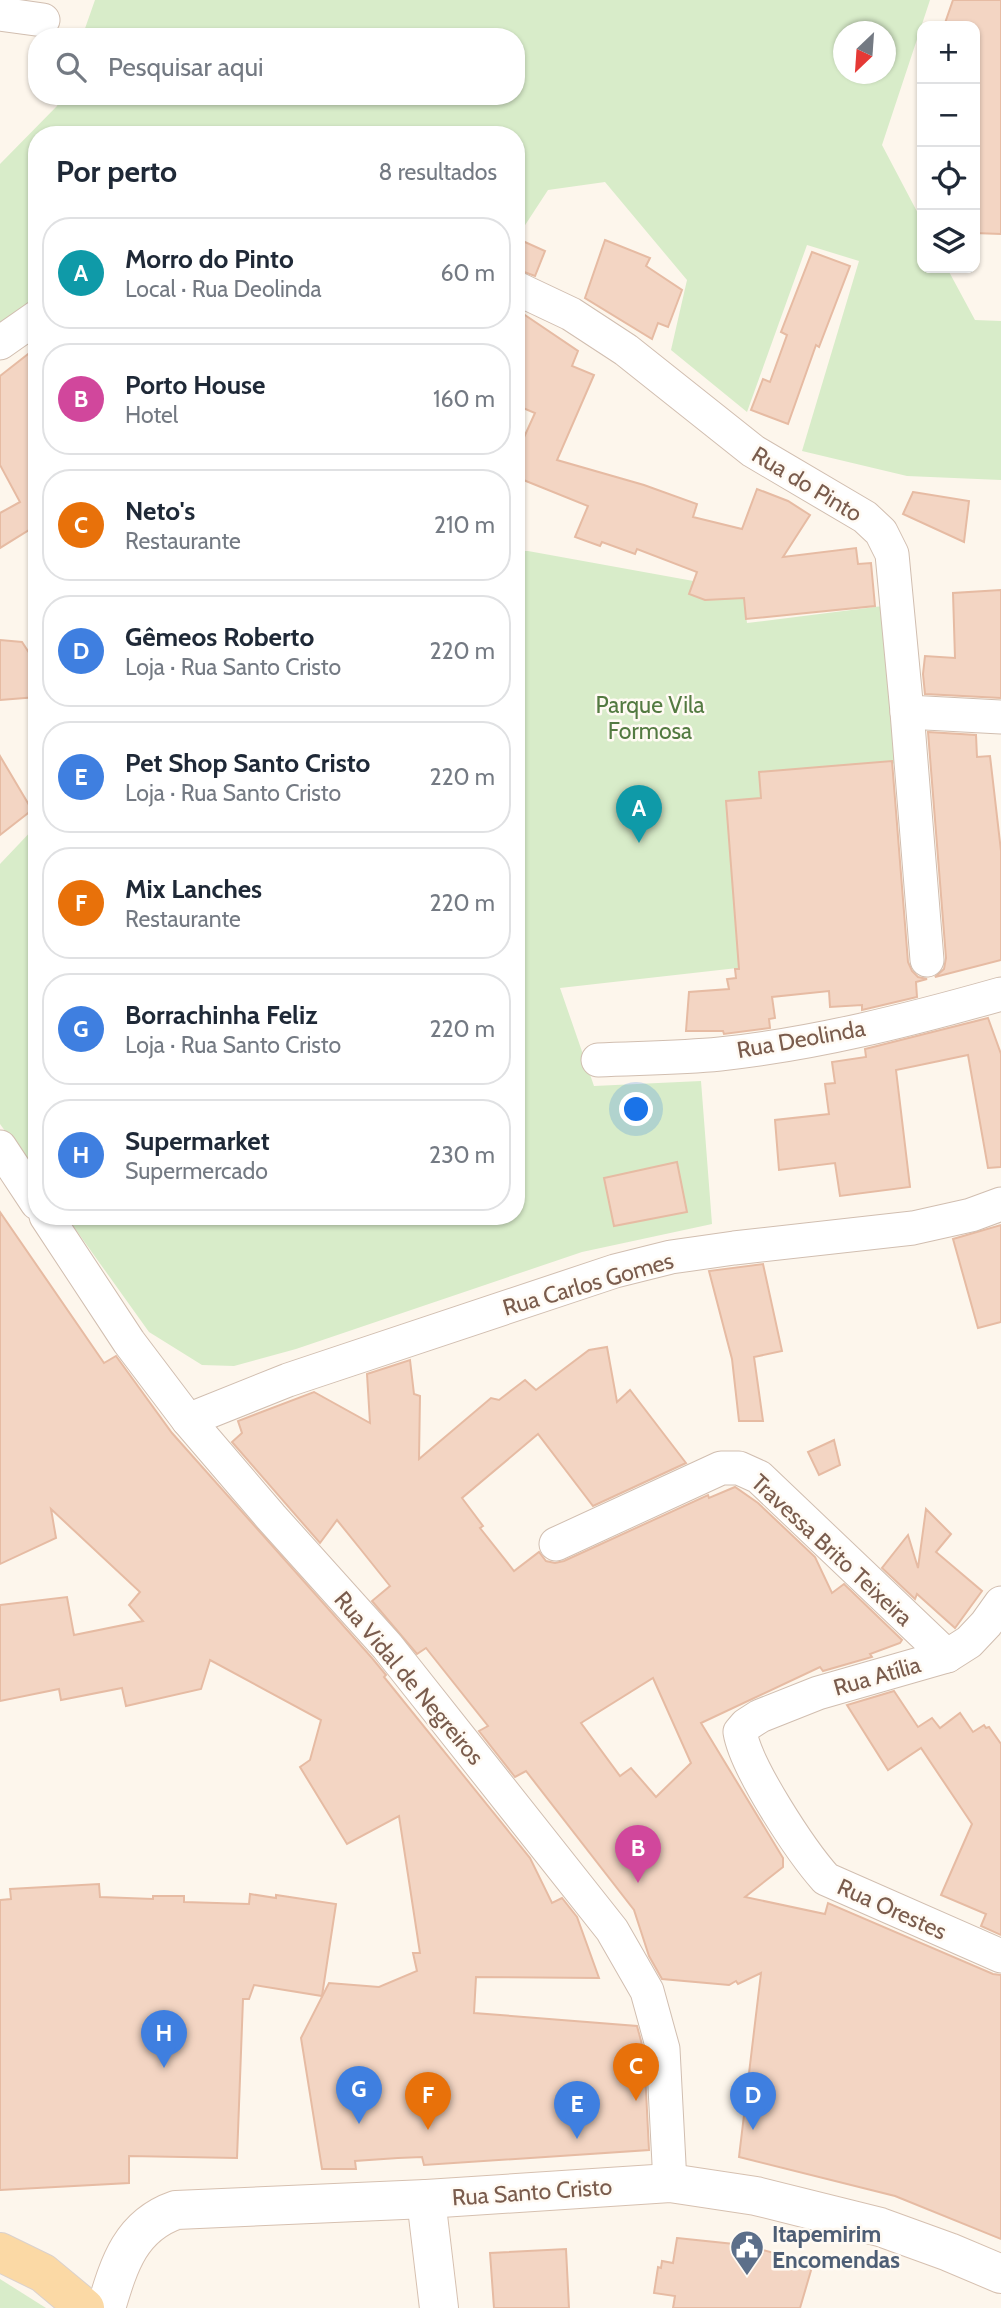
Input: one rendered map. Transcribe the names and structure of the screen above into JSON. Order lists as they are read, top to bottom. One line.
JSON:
{"streets":{"main road":["Rua Santo Cristo"],"street":["Rua do Pinto","Rua Deolinda","Rua Carlos Gomes","Travessa Brito Teixeira","Rua Atília","Rua Vidal de Negreiros","Rua Orestes"]},"crossings":[["Rua Carlos Gomes","Rua Vidal de Negreiros"],["Travessa Brito Teixeira","Rua Atília"],["Rua Atília","Rua Orestes"],["Rua Vidal de Negreiros","Rua Santo Cristo"]],"parks":["Parque Vila Formosa"],"places":{"public building":["Itapemirim Encomendas"]},"north":"bottom left","page":{"map_buttons":["+","−"],"search":"Pesquisar aqui","heading":["Por perto","8 resultados"],"list":[{"mark":"A","name":"Morro do Pinto","note":"Local · Rua Deolinda","value":"60 m"},{"mark":"B","name":"Porto House","note":"Hotel","value":"160 m"},{"mark":"C","name":"Neto's","note":"Restaurante","value":"210 m"},{"mark":"D","name":"Gêmeos Roberto","note":"Loja · Rua Santo Cristo","value":"220 m"},{"mark":"E","name":"Pet Shop Santo Cristo","note":"Loja · Rua Santo Cristo","value":"220 m"},{"mark":"F","name":"Mix Lanches","note":"Restaurante","value":"220 m"},{"mark":"G","name":"Borrachinha Feliz","note":"Loja · Rua Santo Cristo","value":"220 m"},{"mark":"H","name":"Supermarket","note":"Supermercado","value":"230 m"}],"pins":["A","B","H","C","G","D","F","E"]}}
